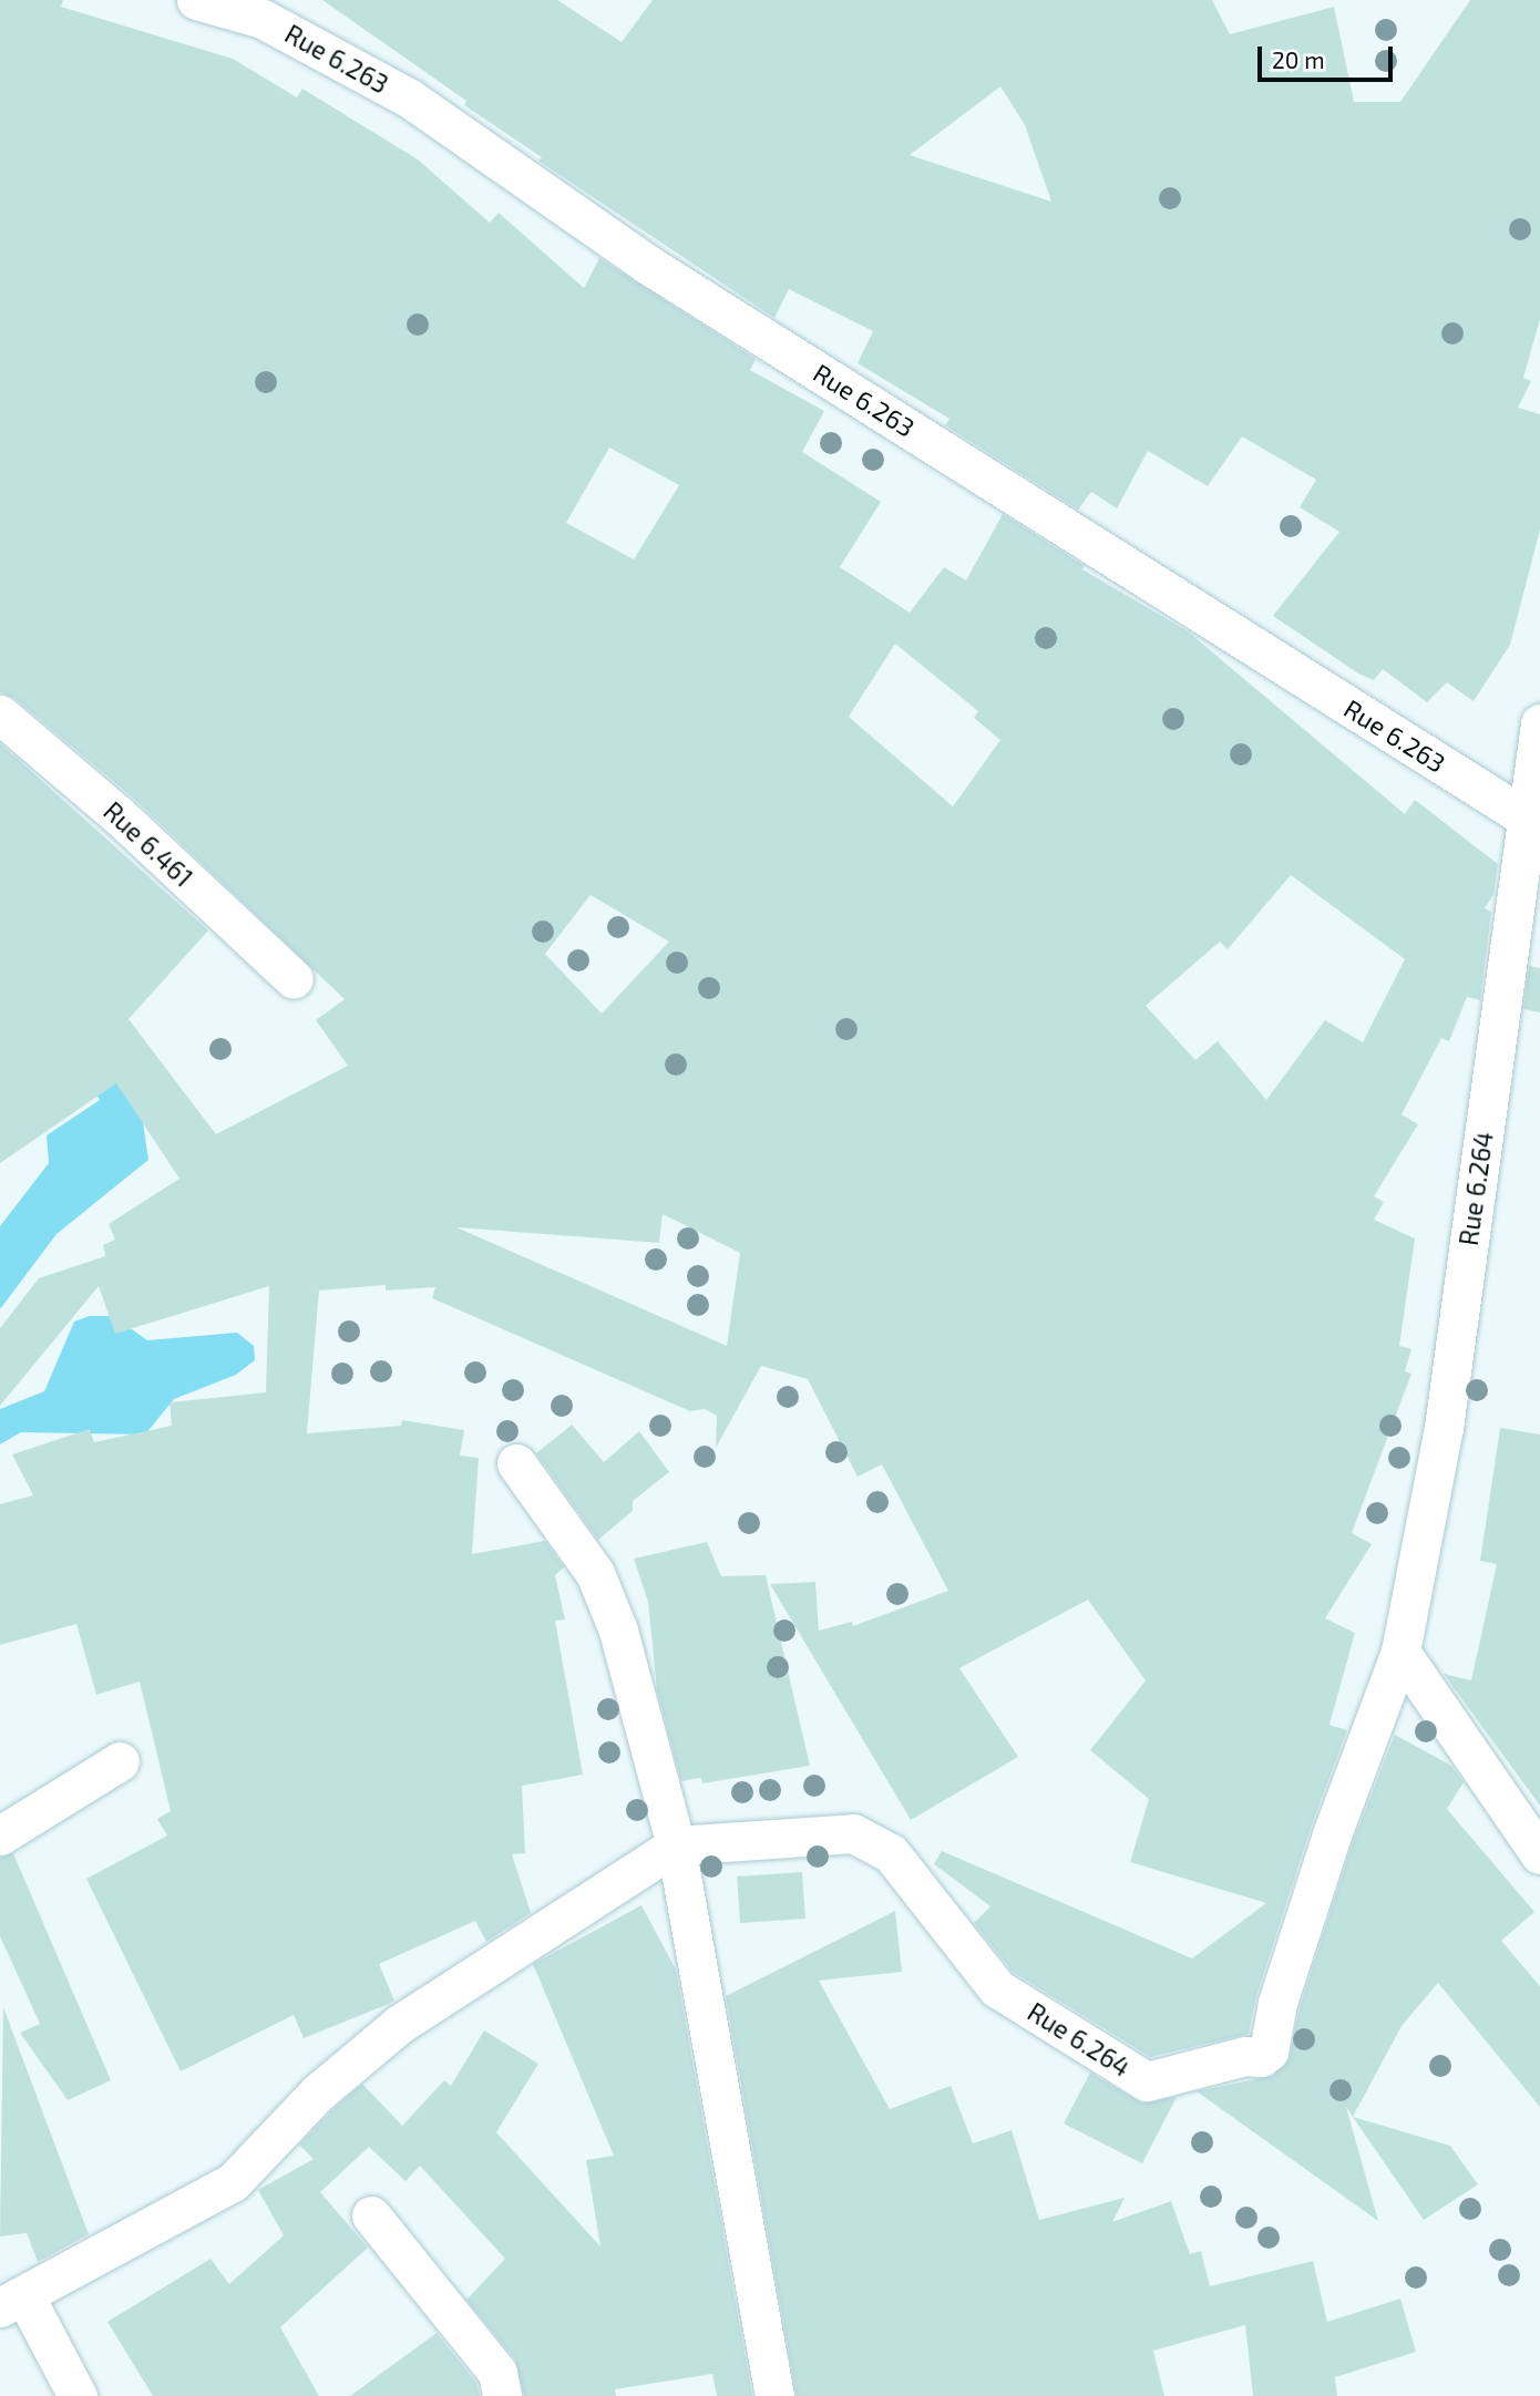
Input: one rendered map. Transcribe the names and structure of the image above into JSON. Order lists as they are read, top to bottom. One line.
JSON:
{"streets":{"street":["Rue 6.263","Rue 6.461","Rue 6.264"]},"crossings":[["Rue 6.263","Rue 6.264"]],"scale_bar":"20 m"}
